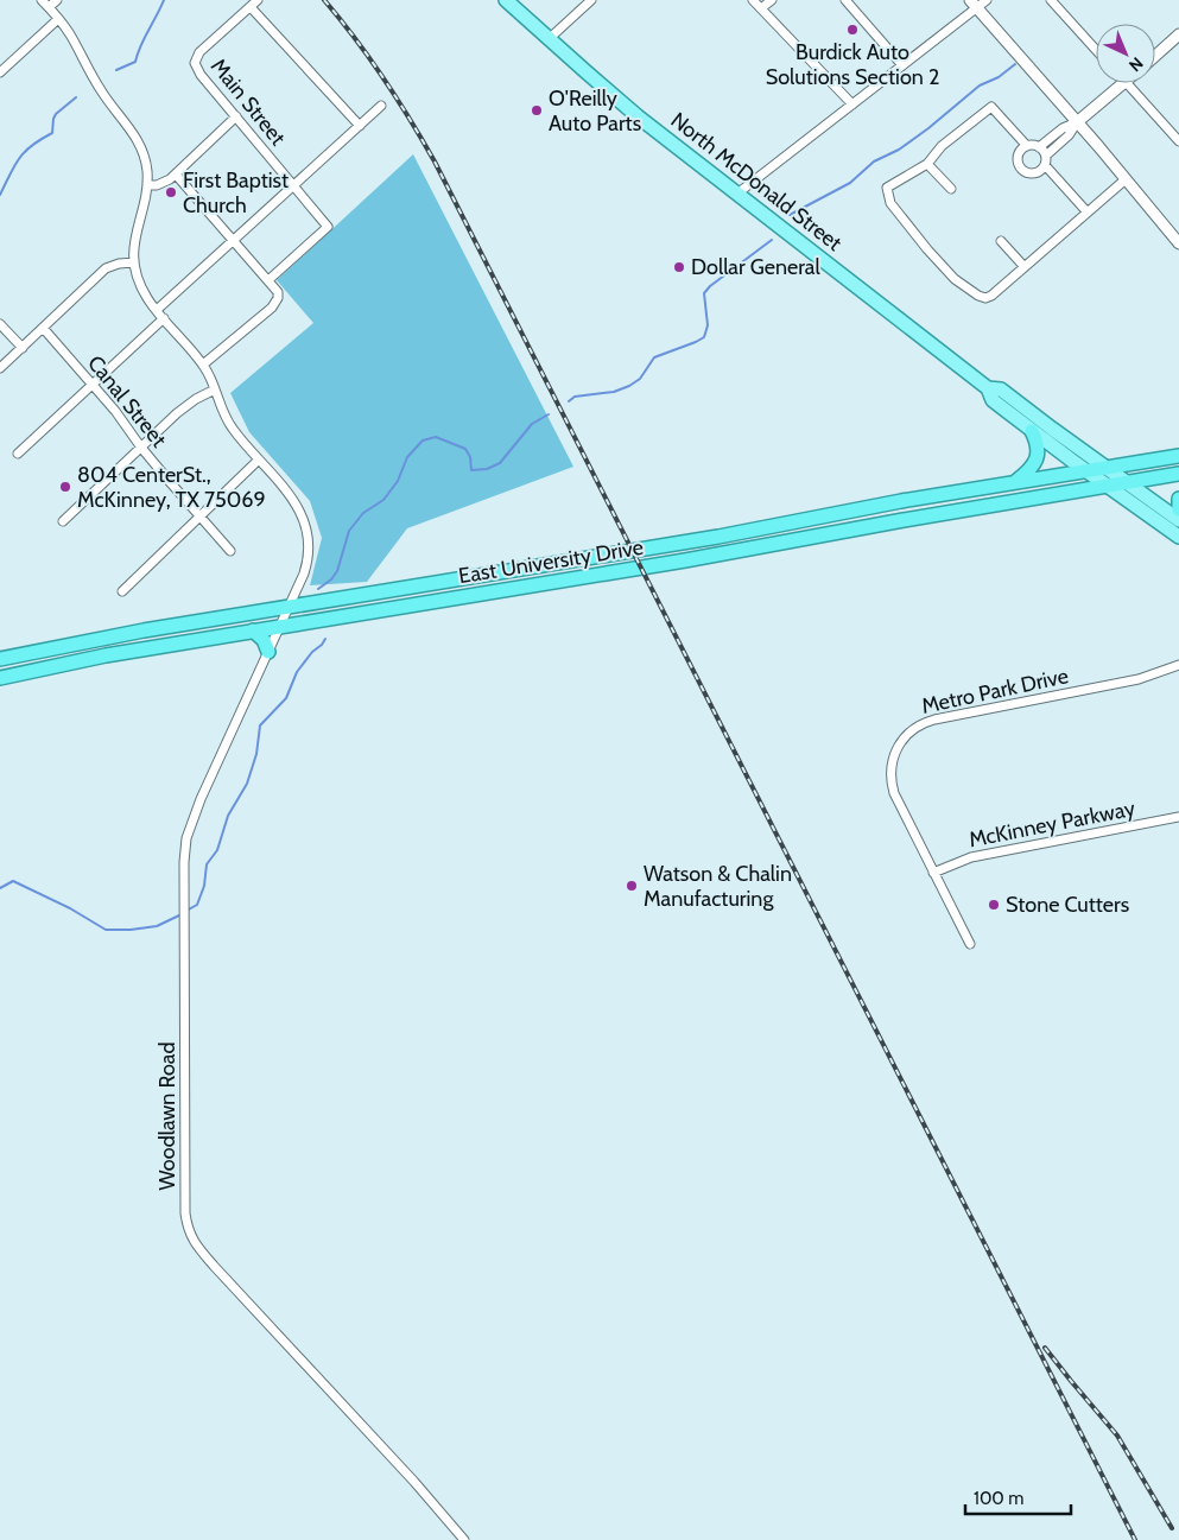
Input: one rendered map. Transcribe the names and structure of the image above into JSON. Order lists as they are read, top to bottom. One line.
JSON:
{"streets":{"highway":["East University Drive"],"main road":["North McDonald Street"],"street":["Main Street","Canal Street","Metro Park Drive","McKinney Parkway","Woodlawn Road"]},"crossings":[["North McDonald Street","East University Drive"],["East University Drive","Woodlawn Road"],["Metro Park Drive","McKinney Parkway"]],"places":["Burdick Auto Solutions Section 2","O'Reilly Auto Parts","First Baptist Church","Dollar General","804 CenterSt., McKinney, TX 75069","Watson & Chalin Manufacturing","Stone Cutters"],"scale_bar":"100 m","north":"bottom right"}
